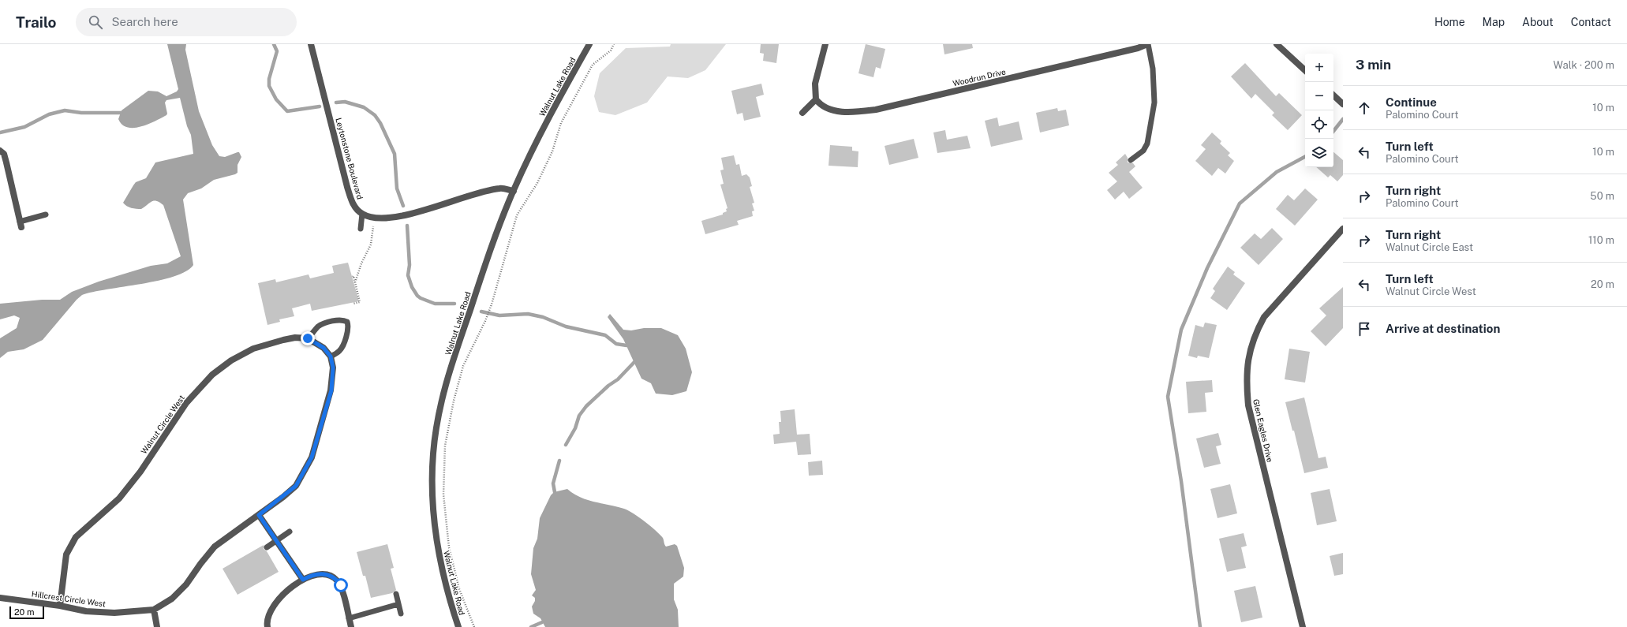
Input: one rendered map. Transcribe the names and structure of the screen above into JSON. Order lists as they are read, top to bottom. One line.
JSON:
{"streets":{"street":["Woodrun Drive","Walnut Lake Road","Leytonstone Boulevard","Walnut Circle West","Glen Eagles Drive","Hillcrest Circle West"]},"crossings":[["Walnut Circle West","Hillcrest Circle West"]],"scale_bar":"20 m","page":{"header":"Trailo","search":"Search here","nav":["Home","Map","About","Contact"],"heading":["3 min","Walk · 200 m"],"map_buttons":["+","−"],"list":[["Continue","Palomino Court","10 m"],["Turn left","Palomino Court","10 m"],["Turn right","Palomino Court","50 m"],["Turn right","Walnut Circle East","110 m"],["Turn left","Walnut Circle West","20 m"],"Arrive at destination"],"scale":"20 m"}}
